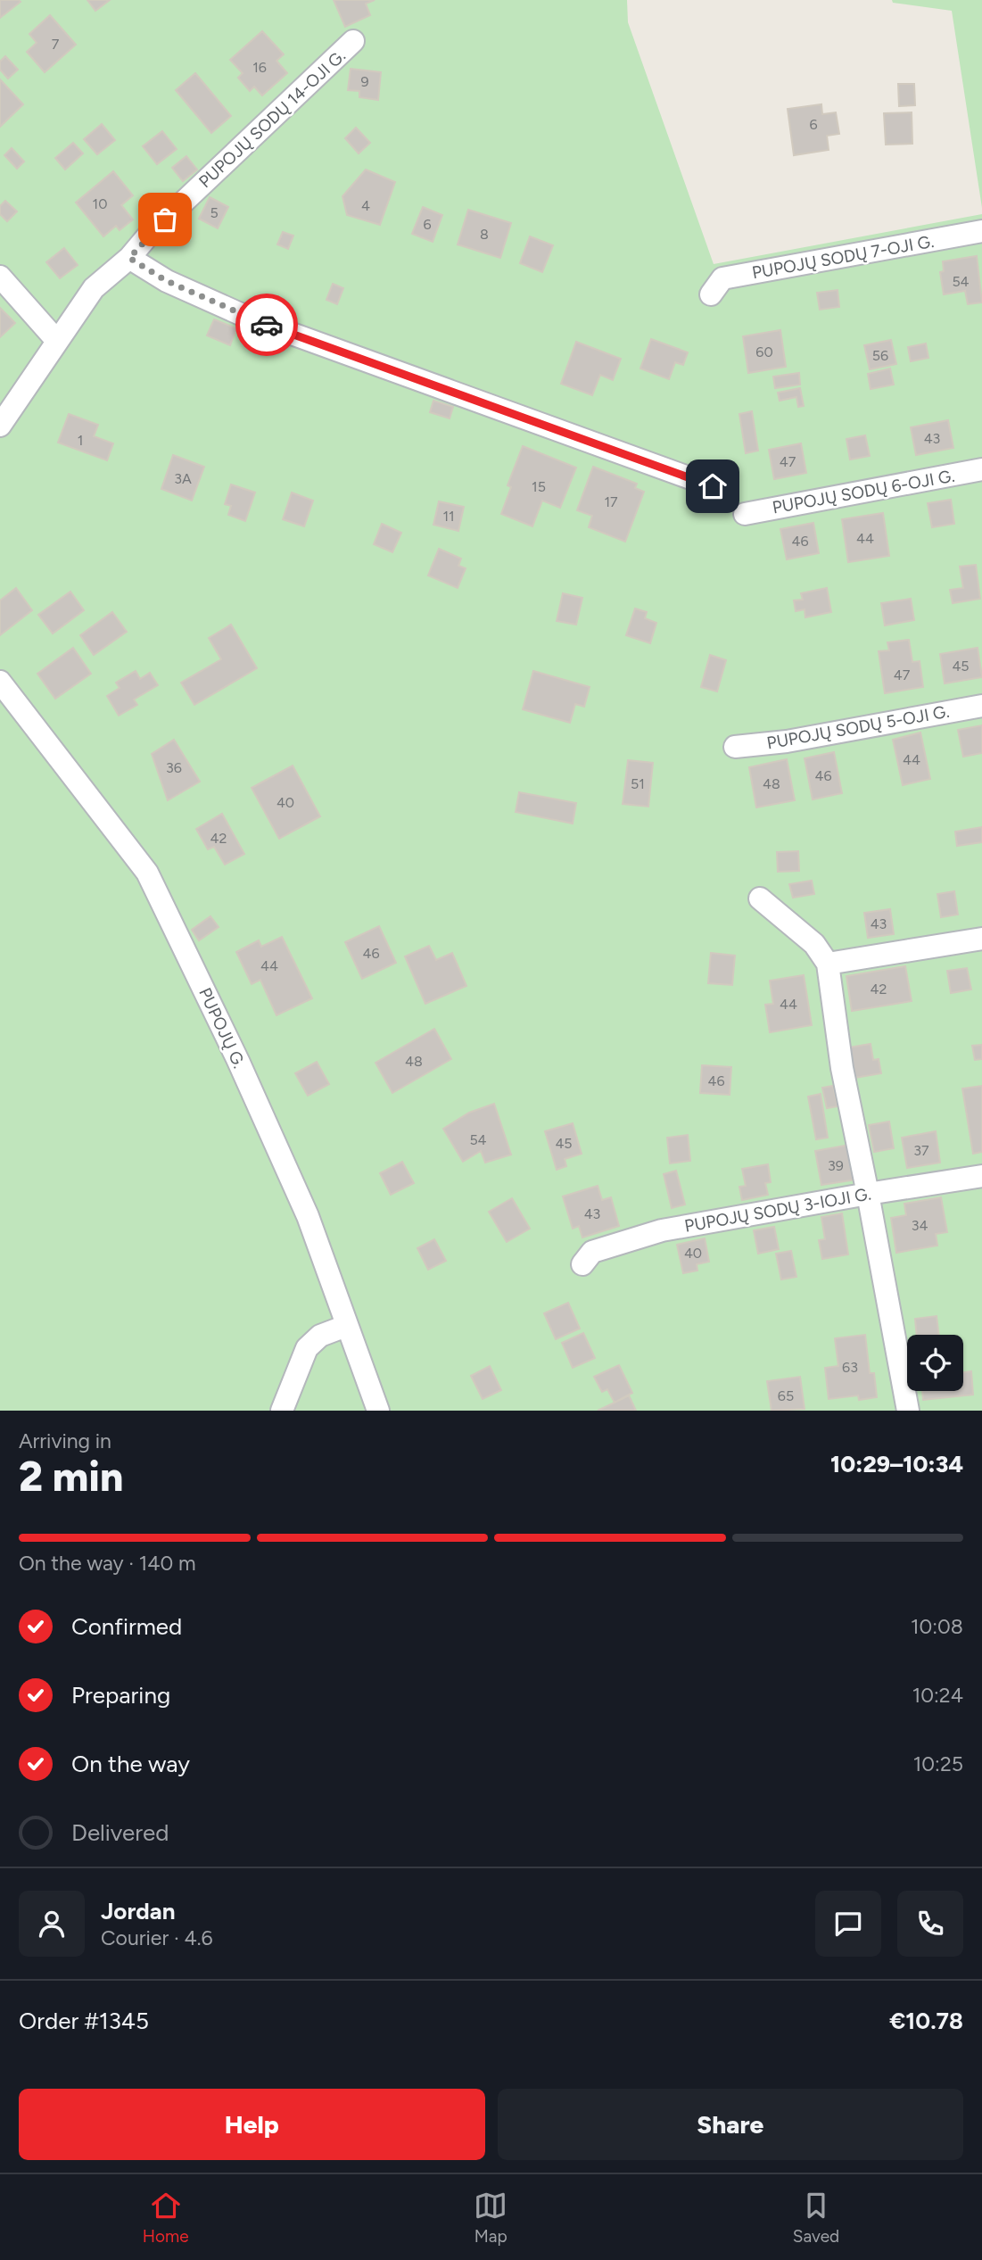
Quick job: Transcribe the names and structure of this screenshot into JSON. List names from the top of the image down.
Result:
{
  "streets": {
    "street": [
      "PUPOJŲ SODŲ 14-OJI G.",
      "PUPOJŲ SODŲ 7-OJI G.",
      "PUPOJŲ SODŲ 6-OJI G.",
      "PUPOJŲ SODŲ 5-OJI G.",
      "PUPOJŲ G.",
      "PUPOJŲ SODŲ 3-IOJI G."
    ]
  },
  "house_numbers": [
    "7",
    "16",
    "9",
    "6",
    "10",
    "4",
    "5",
    "6",
    "8",
    "54",
    "60",
    "56",
    "43",
    "1",
    "47",
    "3A",
    "15",
    "17",
    "11",
    "44",
    "46",
    "45",
    "47",
    "44",
    "36",
    "46",
    "51",
    "48",
    "40",
    "42",
    "43",
    "46",
    "44",
    "42",
    "44",
    "48",
    "46",
    "54",
    "45",
    "37",
    "39",
    "43",
    "34",
    "40",
    "63",
    "65"
  ],
  "page": {
    "heading": ["2 min", "Arriving in", "10:29–10:34"],
    "panel": [
      "Jordan",
      "Courier · 4.6",
      "Order #1345",
      "€10.78"
    ],
    "bar": "On the way · 140 m",
    "list": [
      ["Confirmed", "10:08"],
      ["Preparing", "10:24"],
      ["On the way", "10:25"],
      "Delivered"
    ],
    "buttons": ["Help", "Share"],
    "tabs": ["Home", "Map", "Saved"]
  }
}
